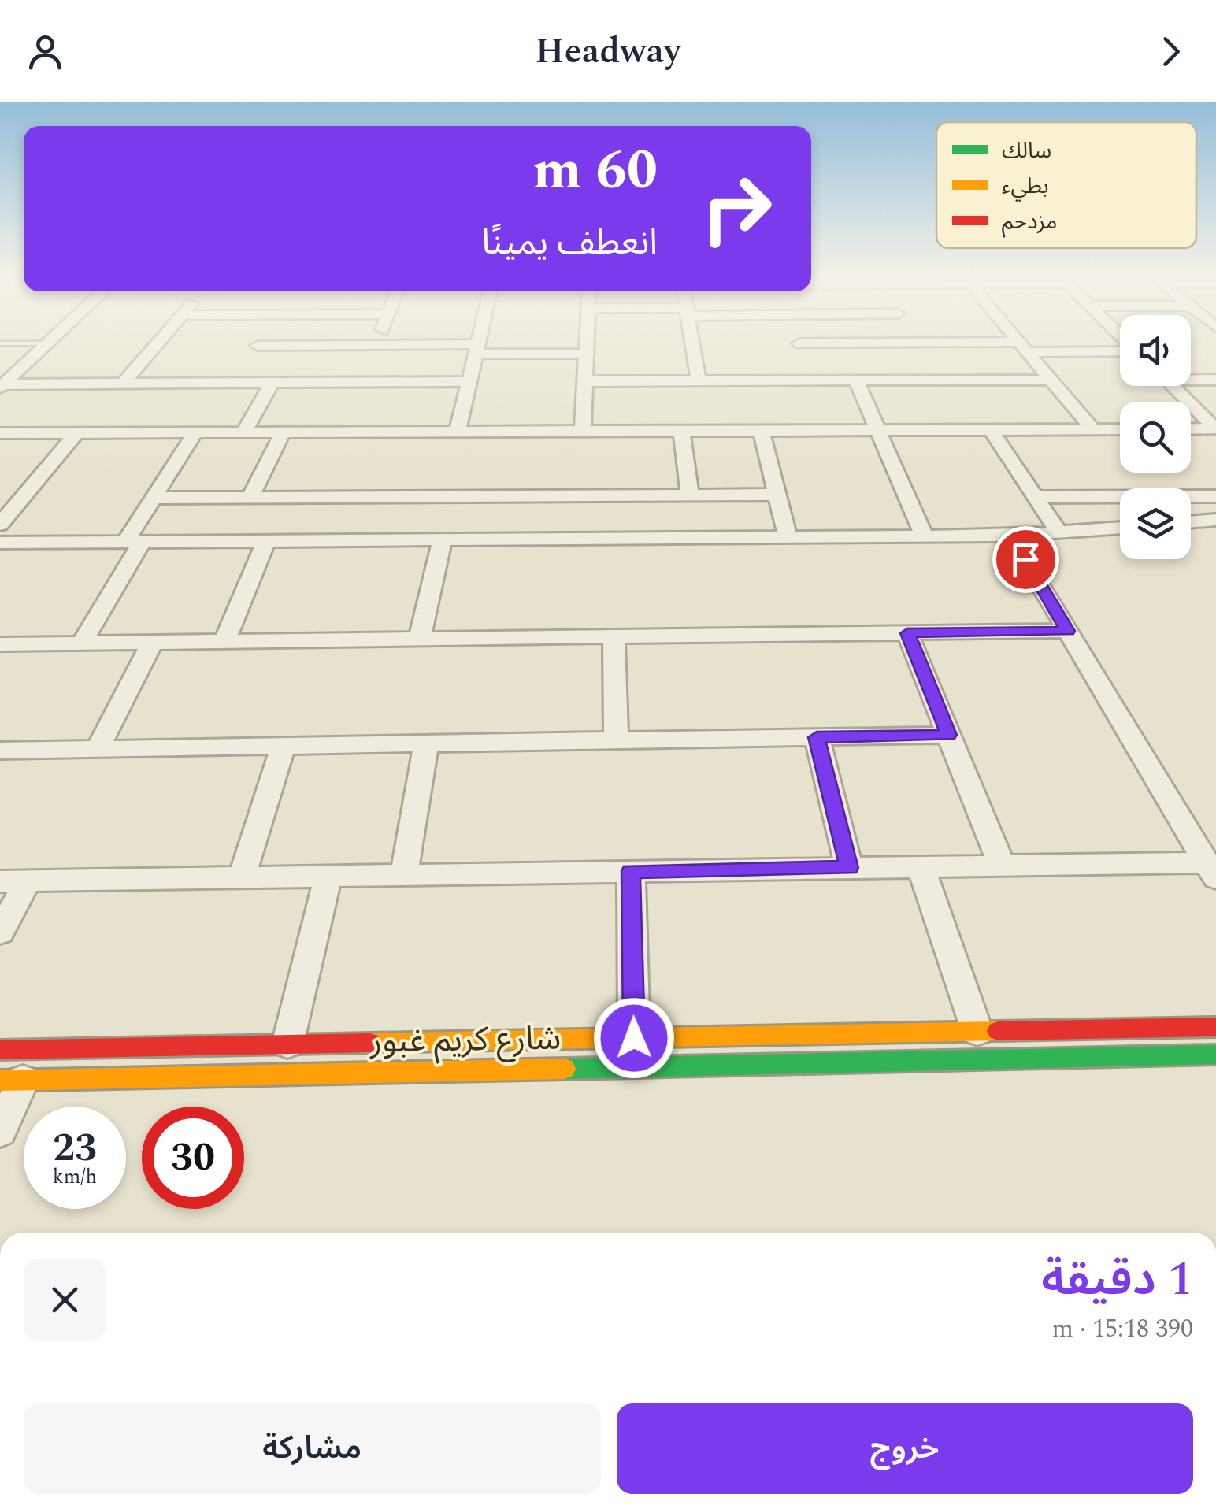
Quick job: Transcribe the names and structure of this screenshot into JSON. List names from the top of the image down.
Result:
{
  "streets": {
    "street": ["شارع كريم غبور"]
  },
  "legend": ["سالك", "بطيء", "مزدحم"],
  "page": {
    "header": "Headway",
    "turn": ["60 m", "انعطف يمينًا"],
    "speed": "23 km/h",
    "limit": "30",
    "heading": ["1 دقيقة", "390 m · 15:18"],
    "buttons": ["خروج", "مشاركة"]
  }
}
